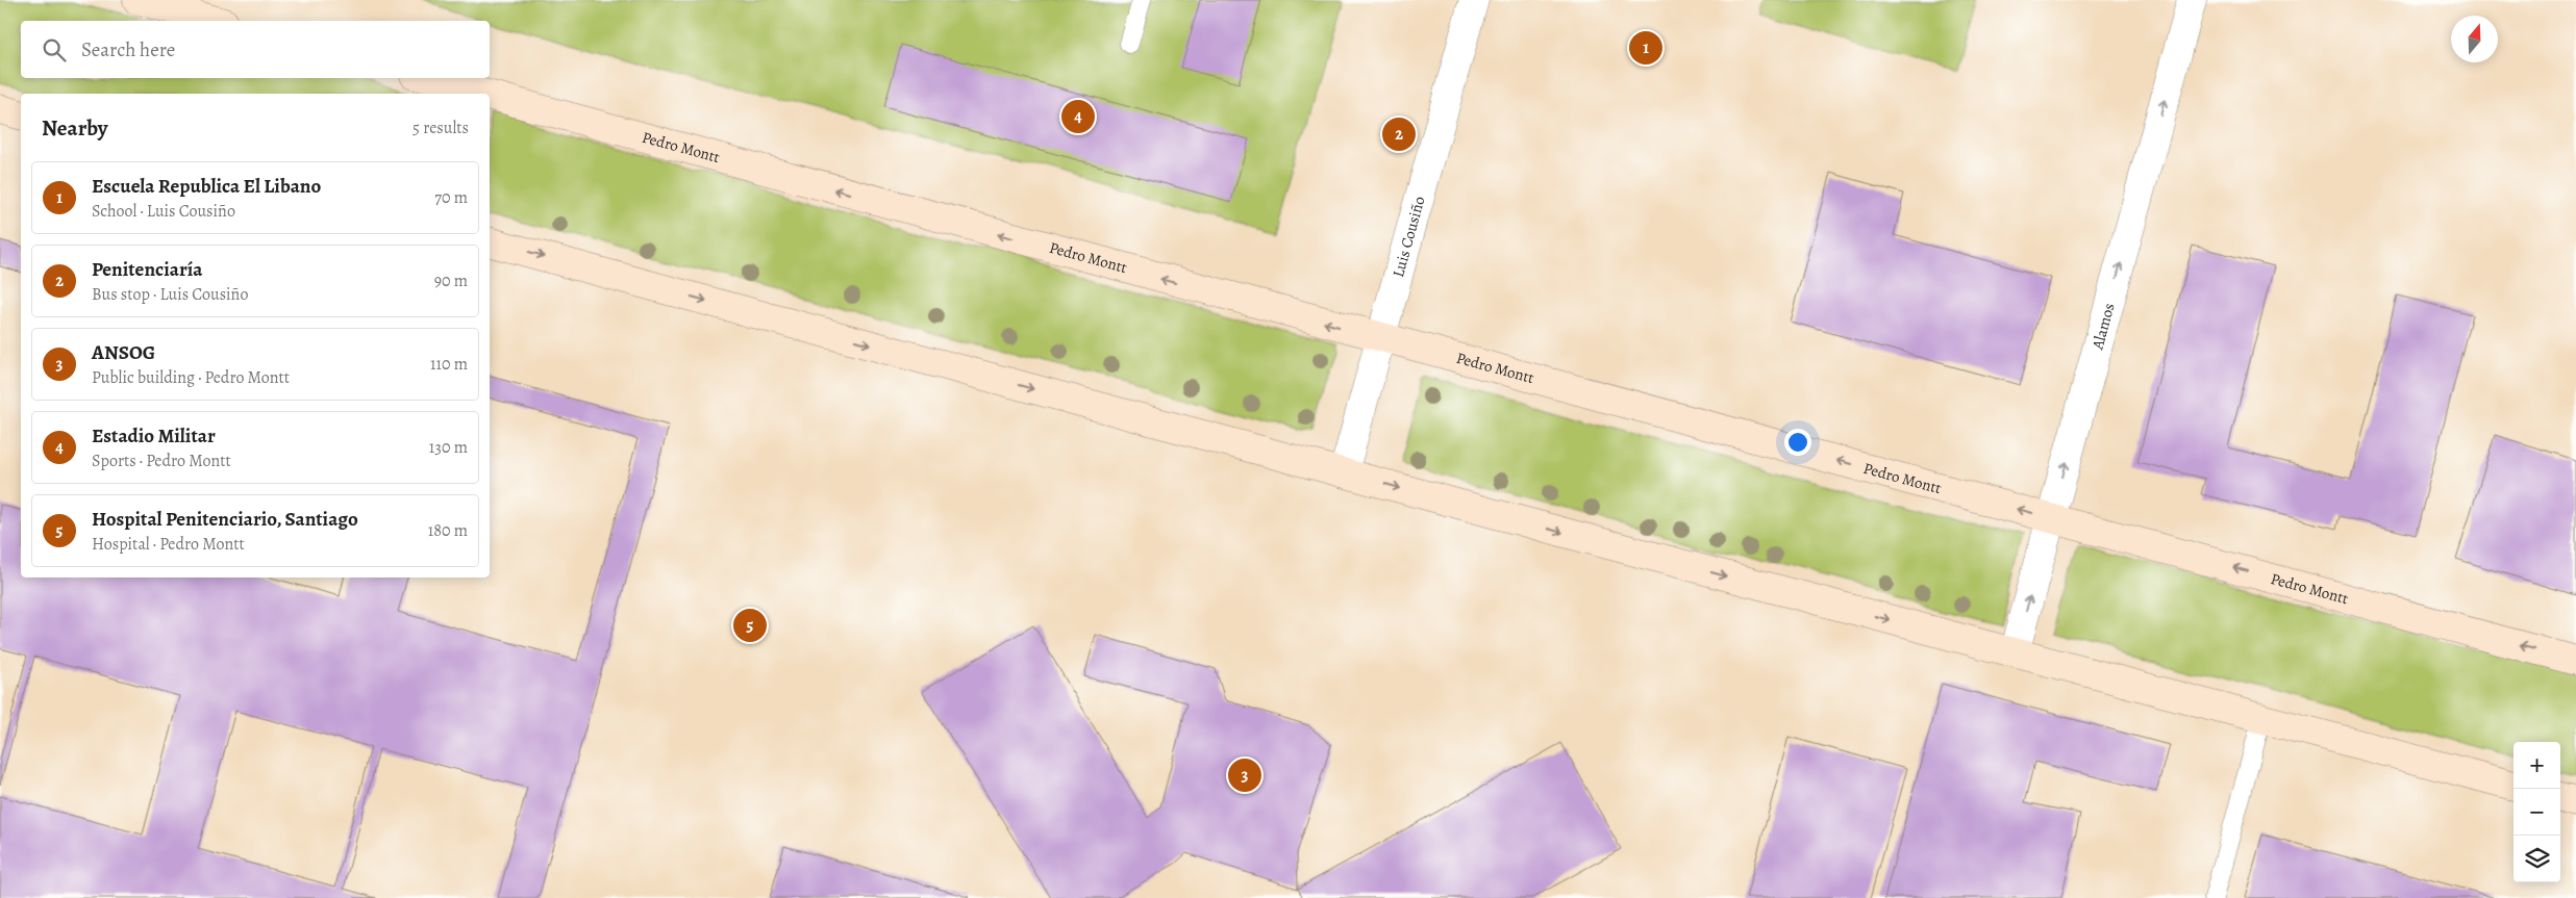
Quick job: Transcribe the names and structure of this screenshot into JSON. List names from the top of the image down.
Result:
{
  "streets": {
    "street": ["Pedro Montt", "Luis Cousiño", "Alamos"]
  },
  "crossings": [
    ["Pedro Montt", "Luis Cousiño"],
    ["Pedro Montt", "Alamos"]
  ],
  "one_way": ["Alamos"],
  "north": "top",
  "page": {
    "search": "Search here",
    "pins": [
      "1",
      "4",
      "2",
      "5",
      "3"
    ],
    "heading": ["Nearby", "5 results"],
    "list": [
      {
        "mark": "1",
        "name": "Escuela Republica El Libano",
        "note": "School · Luis Cousiño",
        "value": "70 m"
      },
      {
        "mark": "2",
        "name": "Penitenciaría",
        "note": "Bus stop · Luis Cousiño",
        "value": "90 m"
      },
      {
        "mark": "3",
        "name": "ANSOG",
        "note": "Public building · Pedro Montt",
        "value": "110 m"
      },
      {
        "mark": "4",
        "name": "Estadio Militar",
        "note": "Sports · Pedro Montt",
        "value": "130 m"
      },
      {
        "mark": "5",
        "name": "Hospital Penitenciario, Santiago",
        "note": "Hospital · Pedro Montt",
        "value": "180 m"
      }
    ],
    "map_buttons": ["+", "−"]
  }
}
